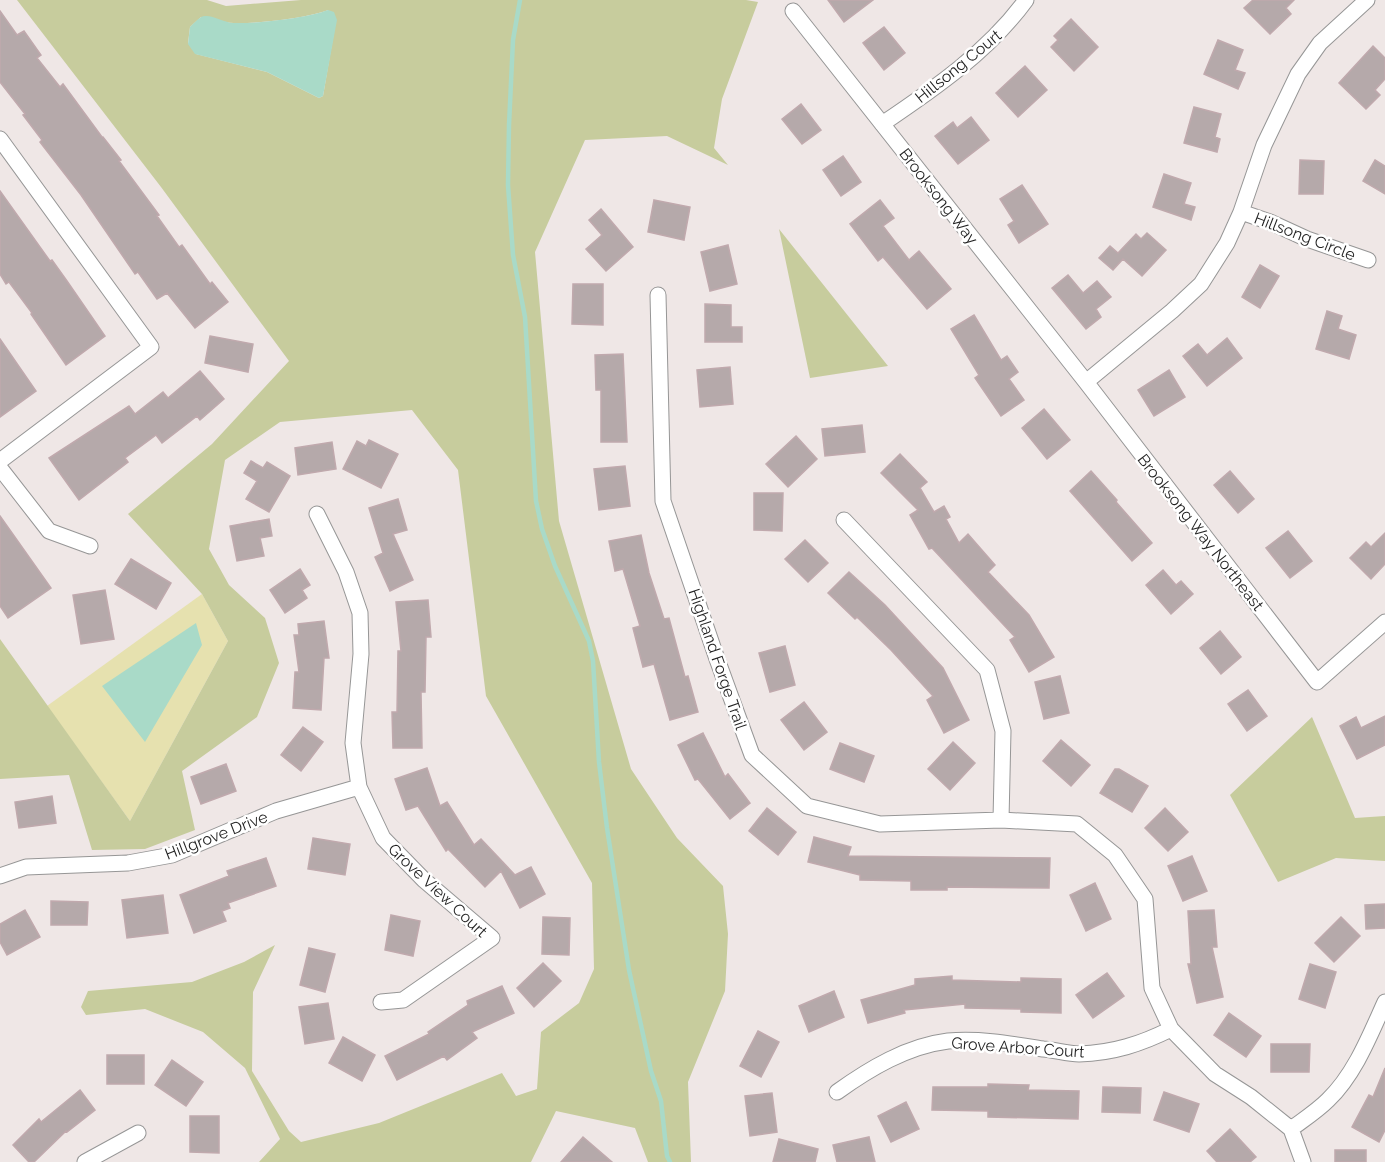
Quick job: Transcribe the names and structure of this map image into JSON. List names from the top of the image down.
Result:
{
  "streets": {
    "street": [
      "Hillsong Court",
      "Brooksong Way",
      "Hillsong Circle",
      "Brooksong Way Northeast",
      "Highland Forge Trail",
      "Hillgrove Drive",
      "Grove View Court",
      "Grove Arbor Court"
    ]
  },
  "crossings": [
    ["Hillsong Court", "Brooksong Way"],
    ["Brooksong Way", "Brooksong Way Northeast"],
    ["Highland Forge Trail", "Grove Arbor Court"],
    ["Hillgrove Drive", "Grove View Court"]
  ]
}
